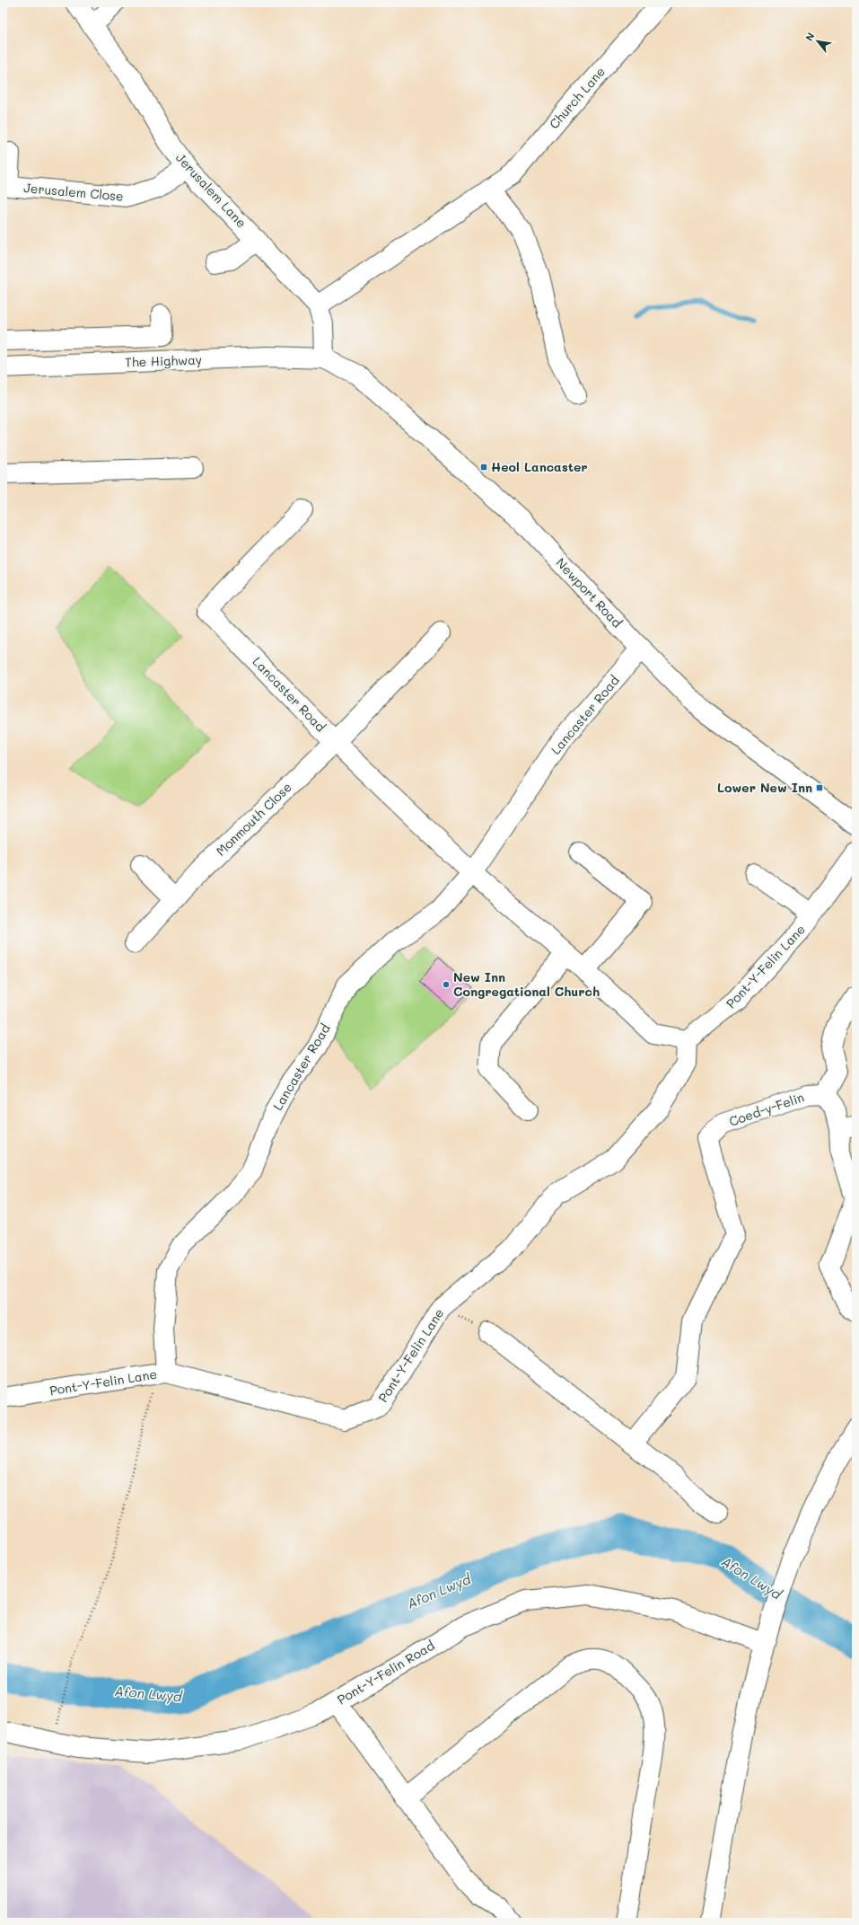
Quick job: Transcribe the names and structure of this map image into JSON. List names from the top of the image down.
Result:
{
  "streets": {
    "street": [
      "Church Lane",
      "Jerusalem Lane",
      "Jerusalem Close",
      "The Highway",
      "Newport Road",
      "Lancaster Road",
      "Monmouth Close",
      "Pont-Y-Felin Lane",
      "Coed-y-Felin",
      "Pont-Y-Felin Road"
    ]
  },
  "crossings": [
    ["Church Lane", "Jerusalem Lane"],
    ["Jerusalem Lane", "Jerusalem Close"],
    ["Jerusalem Lane", "The Highway"],
    ["Jerusalem Lane", "Newport Road"],
    ["The Highway", "Newport Road"],
    ["Newport Road", "Lancaster Road"],
    ["Lancaster Road", "Monmouth Close"],
    ["Lancaster Road", "Pont-Y-Felin Lane"]
  ],
  "water": ["Afon Lwyd"],
  "places": {
    "transit": ["Heol Lancaster", "Lower New Inn"],
    "other": ["New Inn Congregational Church"]
  },
  "north": "top left"
}
